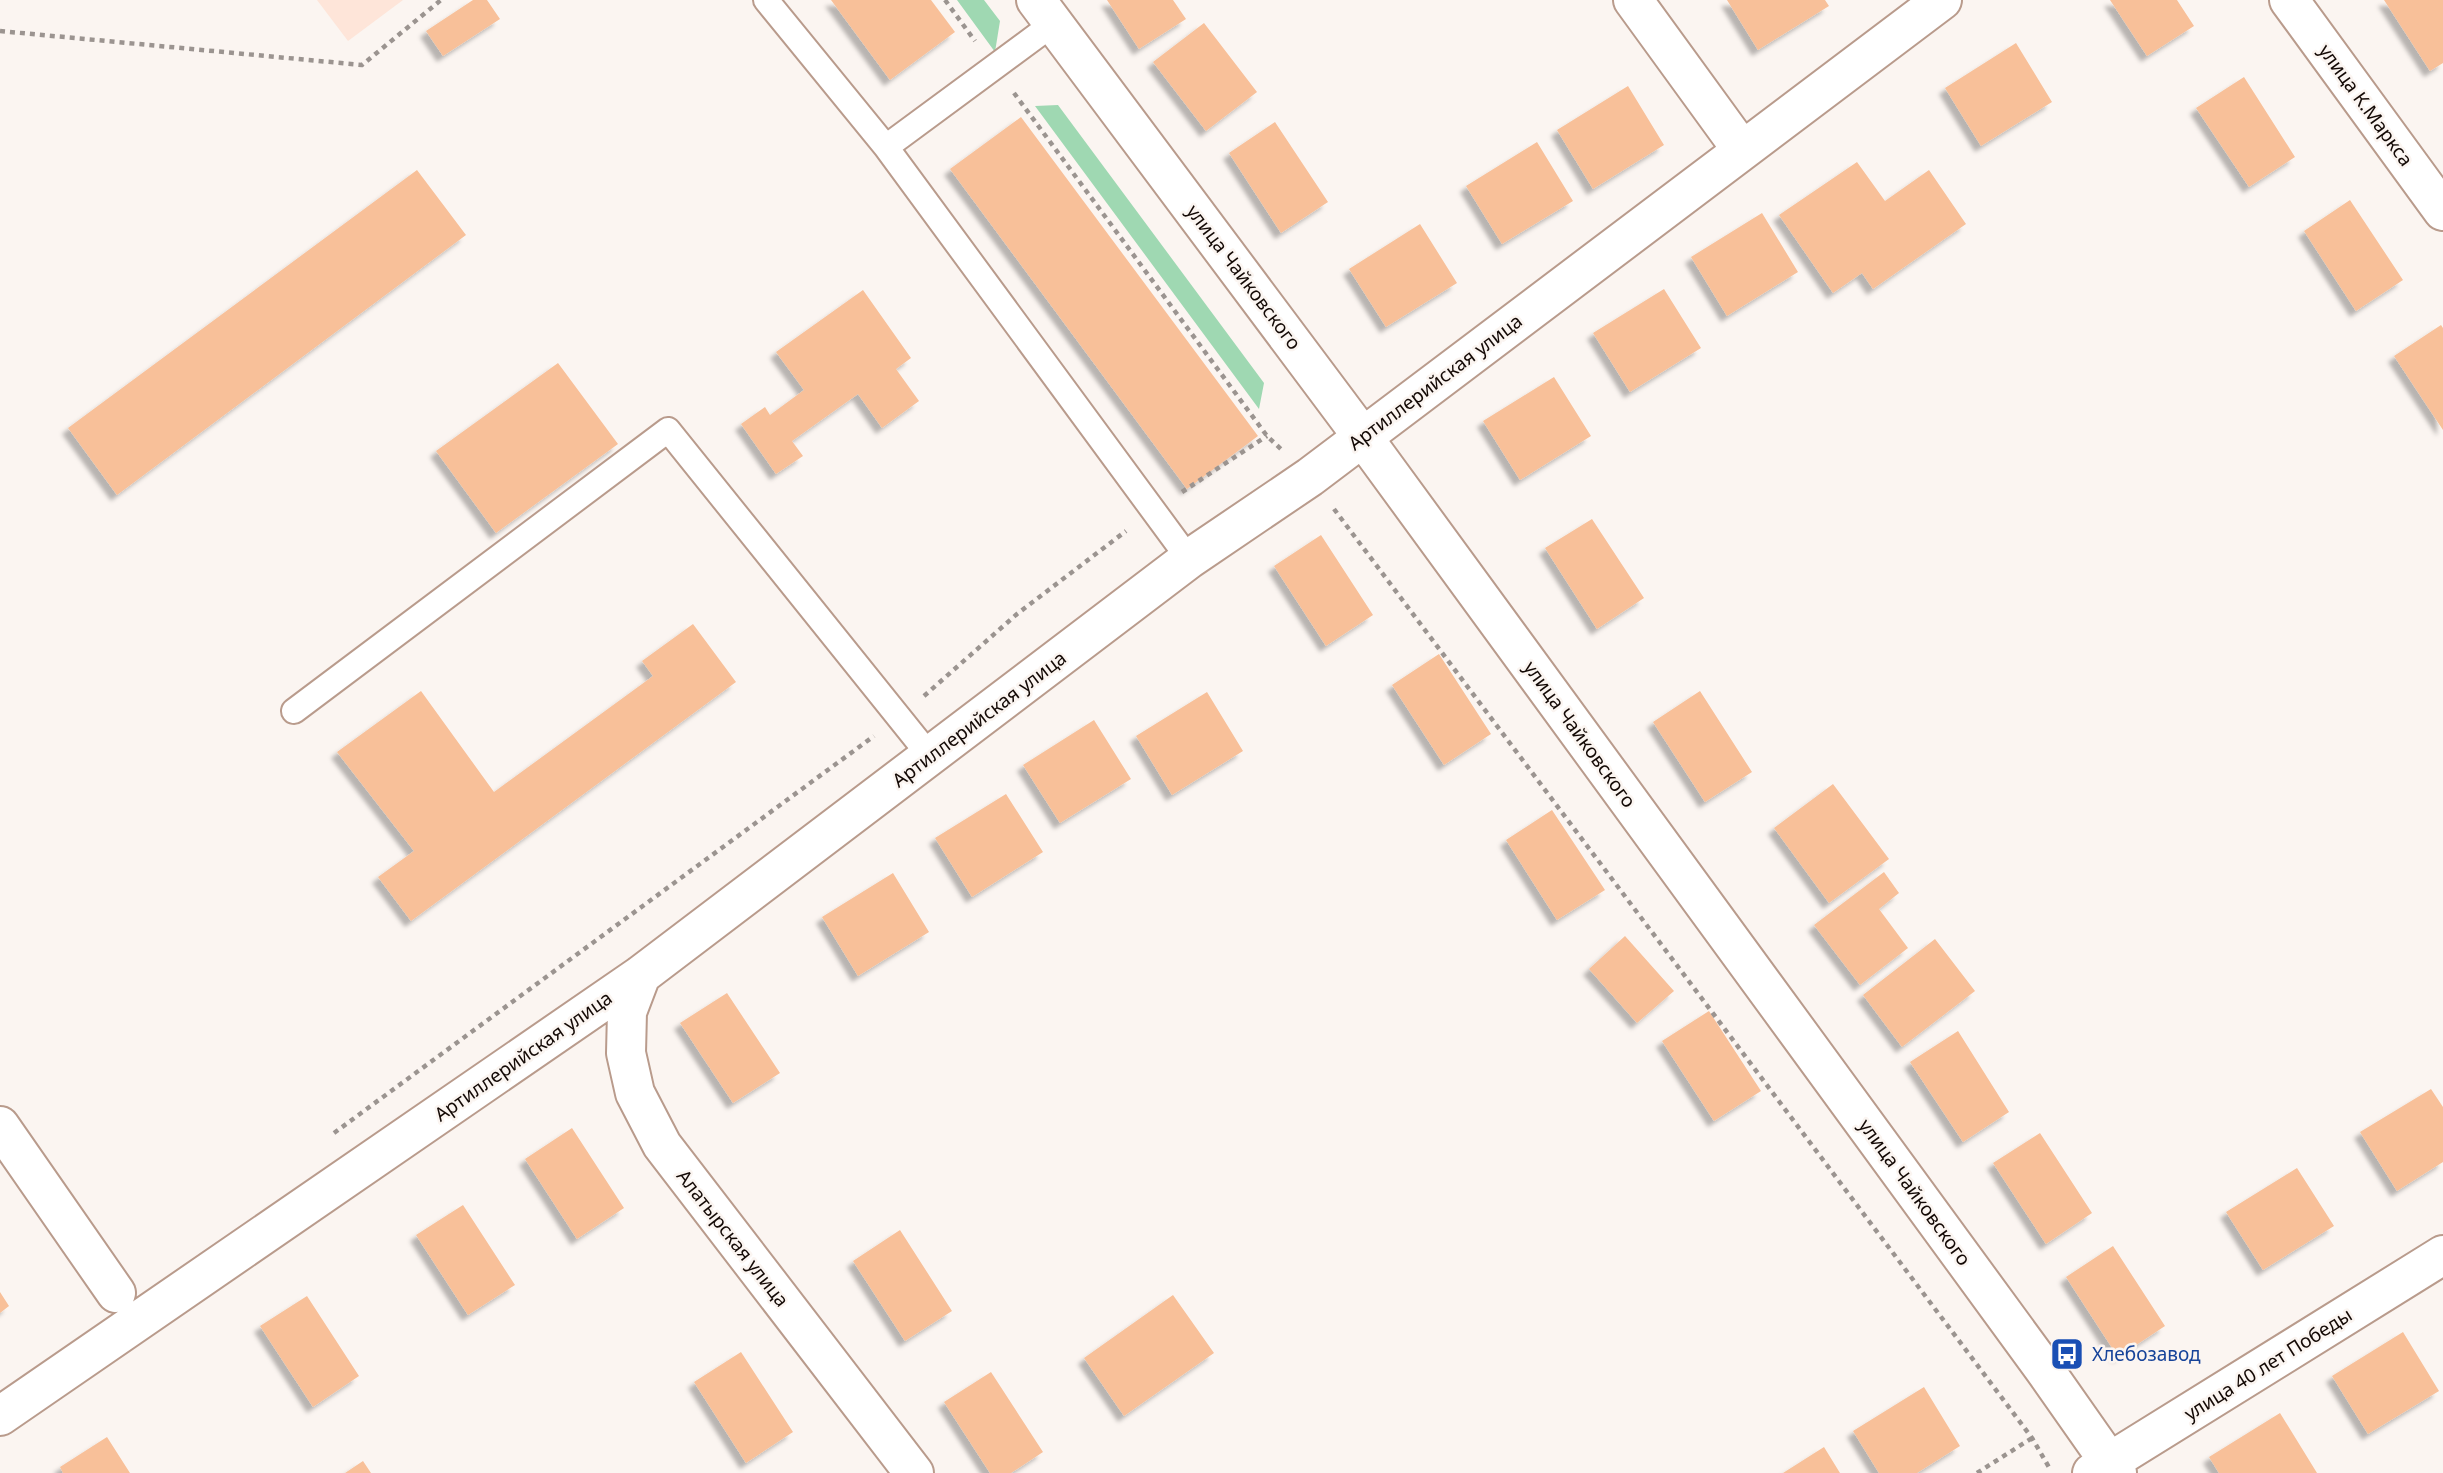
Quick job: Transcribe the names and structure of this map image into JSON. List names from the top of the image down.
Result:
{
  "streets": {
    "street": [
      "улица К.Маркса",
      "улица Чайковского",
      "Артиллерийская улица",
      "Алатырская улица",
      "улица 40 лет Победы"
    ]
  },
  "crossings": [
    ["улица Чайковского", "Артиллерийская улица"],
    ["улица Чайковского", "улица 40 лет Победы"],
    ["Артиллерийская улица", "Алатырская улица"]
  ],
  "places": {
    "bus stop": ["Хлебозавод"]
  }
}
